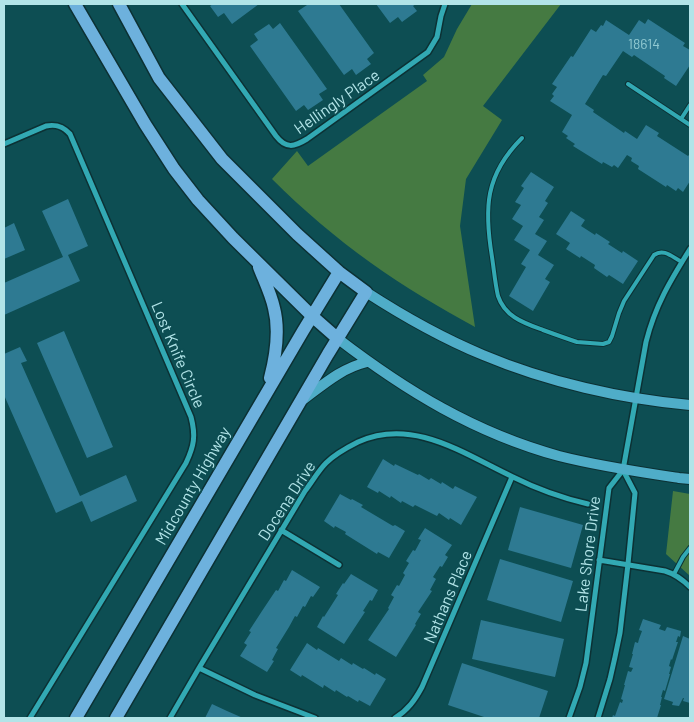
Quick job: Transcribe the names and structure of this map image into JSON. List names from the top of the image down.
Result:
{
  "streets": {
    "main road": ["Midcounty Highway"],
    "street": [
      "Hellingly Place",
      "Lost Knife Circle",
      "Docena Drive",
      "Lake Shore Drive",
      "Nathans Place"
    ]
  },
  "crossings": [
    ["Docena Drive", "Nathans Place"]
  ],
  "house_numbers": ["18614"]
}
